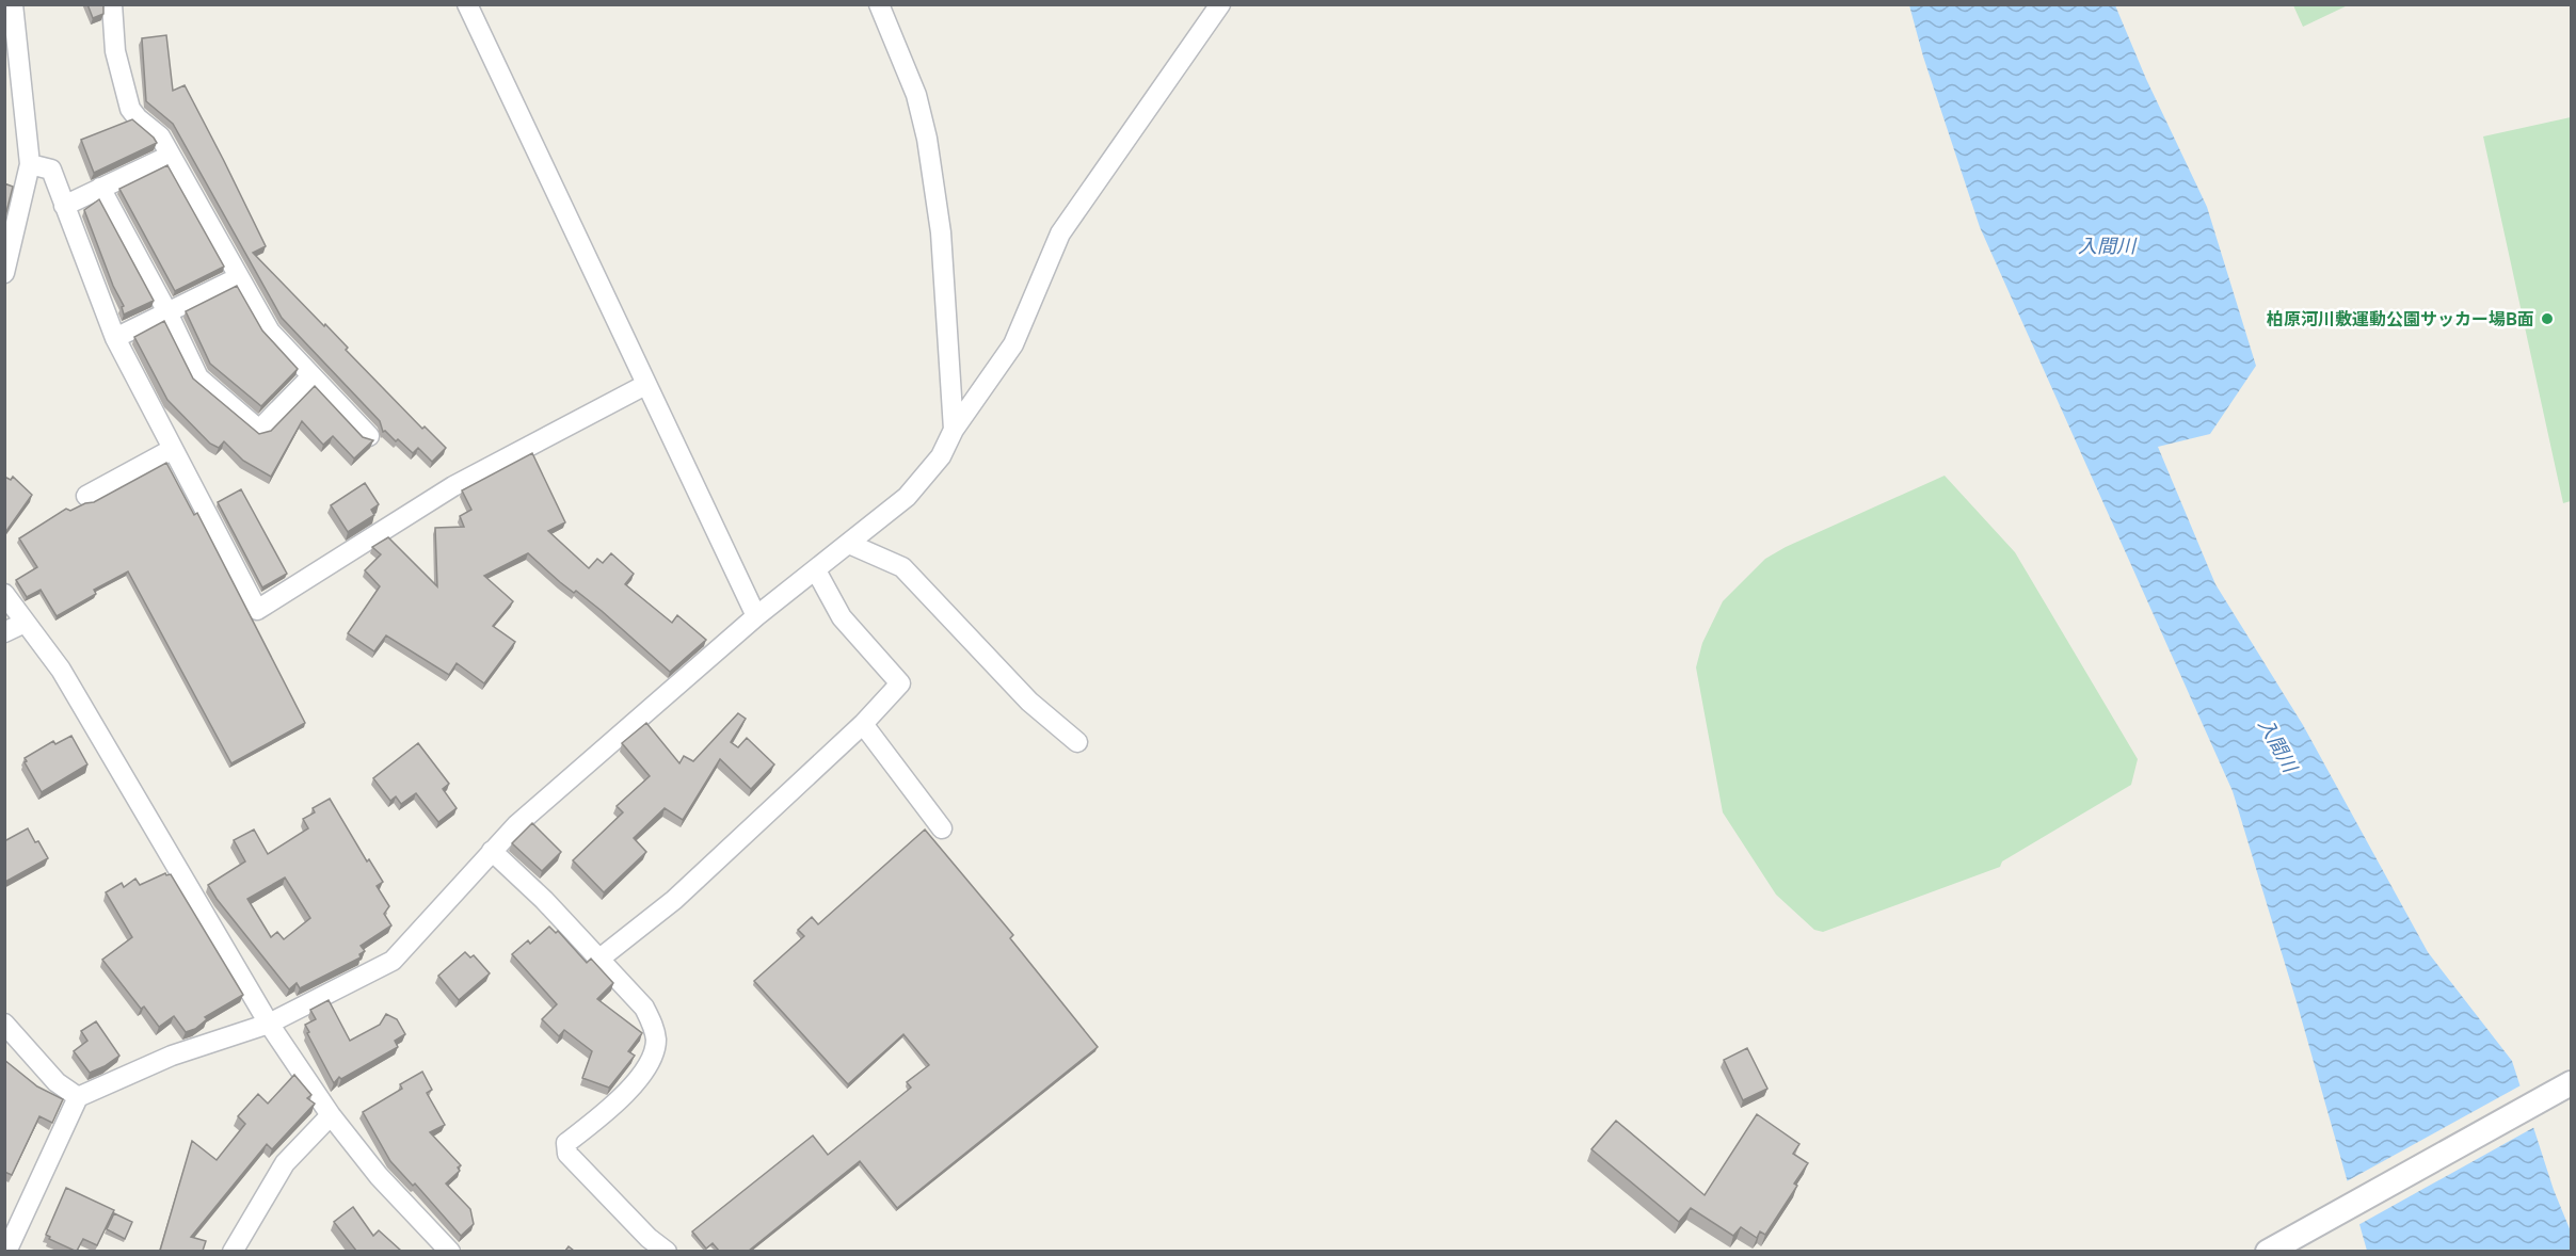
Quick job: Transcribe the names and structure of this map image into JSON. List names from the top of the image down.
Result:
{
  "water": ["入間川"],
  "places": ["柏原河川敷運動公園サッカー場B面"]
}
